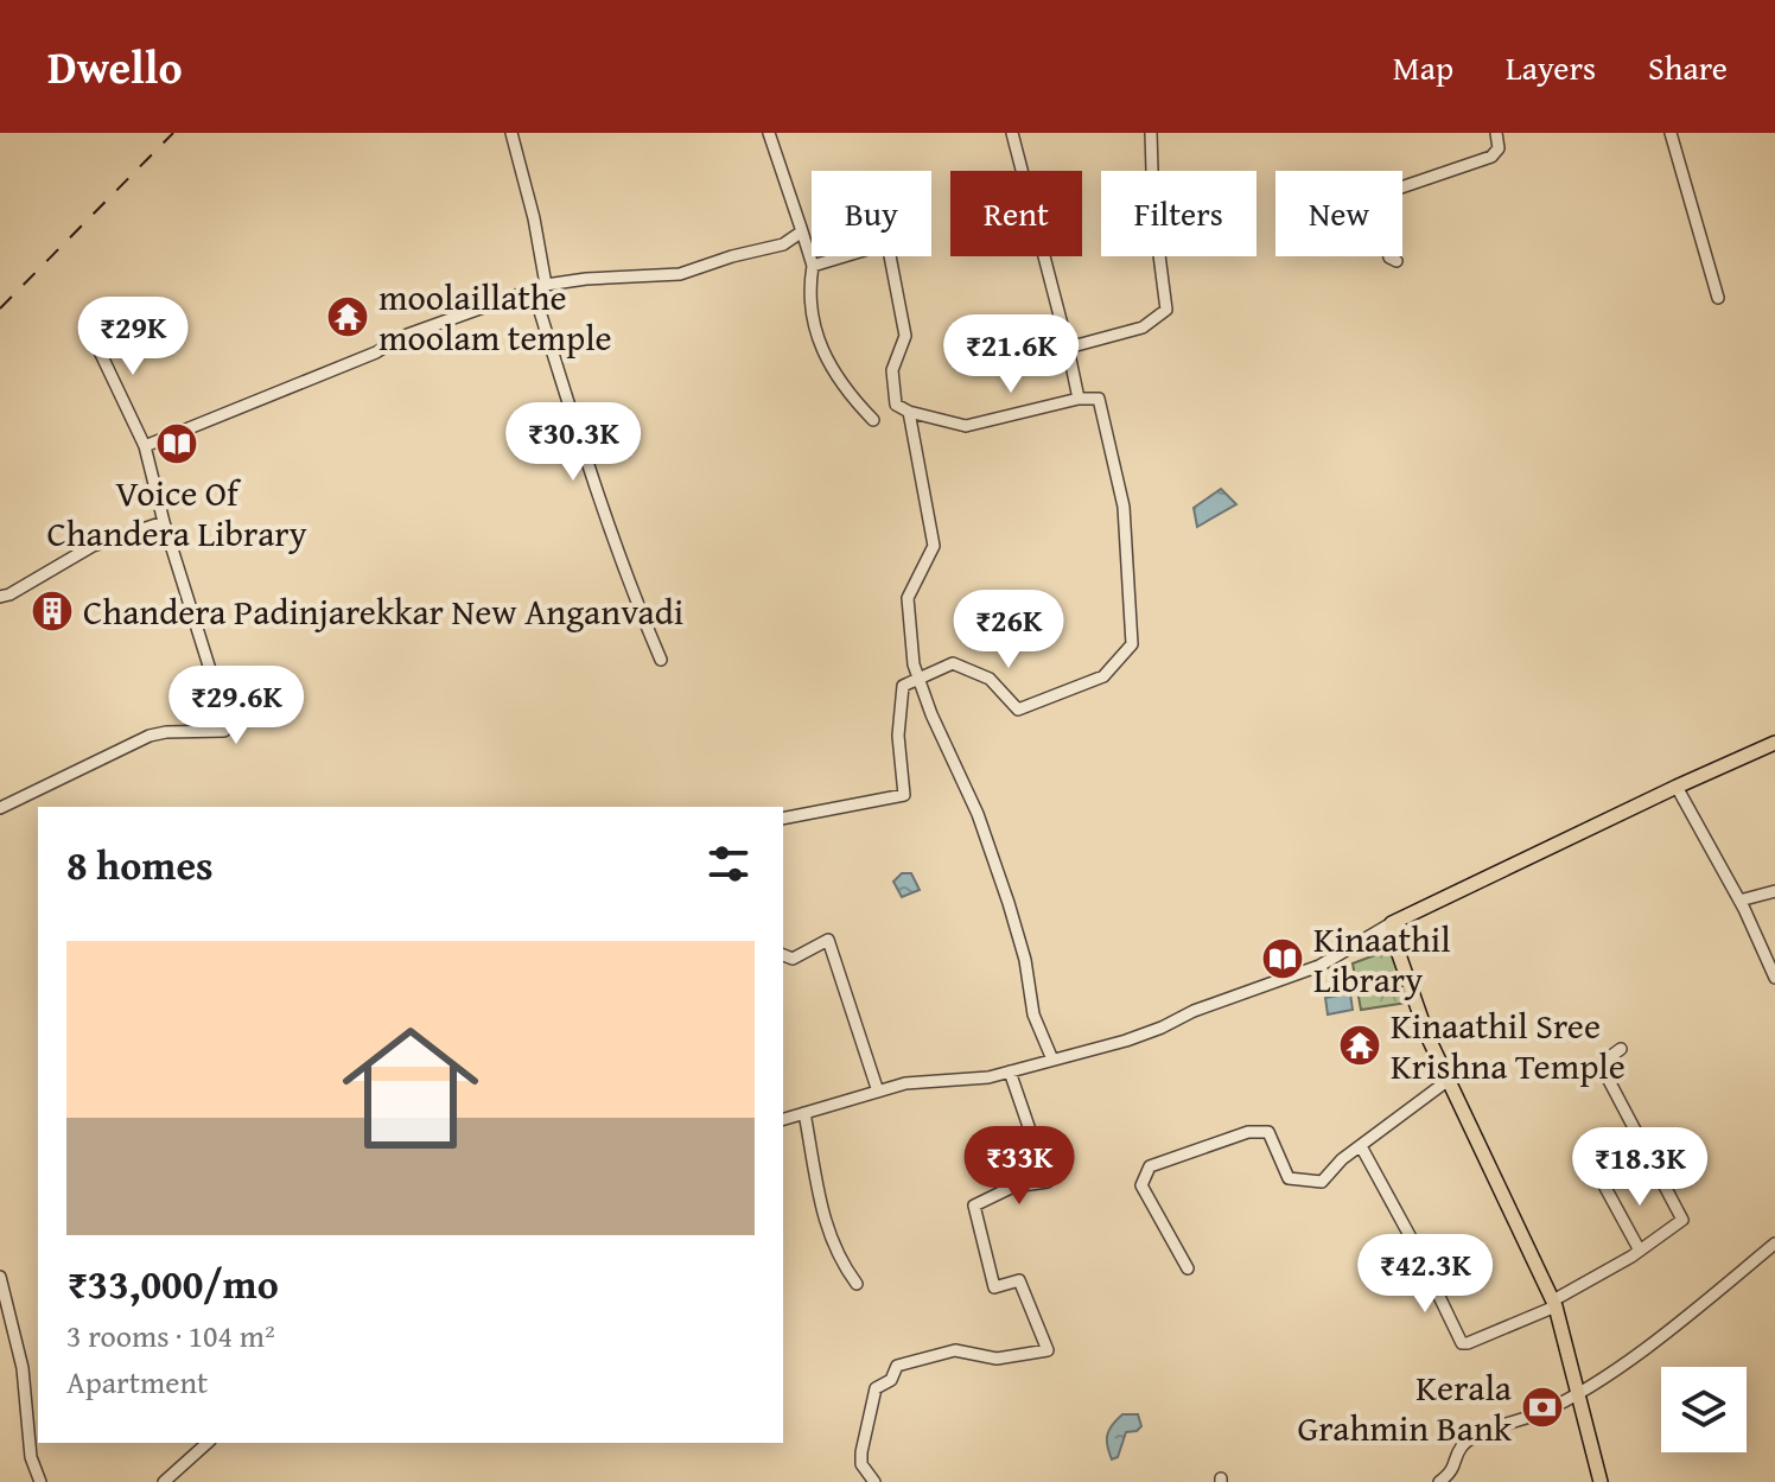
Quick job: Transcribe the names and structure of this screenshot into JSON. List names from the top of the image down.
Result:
{
  "places": {
    "temple": ["moolaillathe moolam temple", "Kinaathil Sree Krishna Temple"],
    "library": ["Voice Of Chandera Library", "Kinaathil Library"],
    "building": ["Chandera Padinjarekkar New Anganvadi"],
    "bank": ["Kerala Grahmin Bank"]
  },
  "page": {
    "header": "Dwello",
    "nav": ["Map", "Layers", "Share"],
    "chip": [
      "Buy",
      "Rent",
      "Filters",
      "New"
    ],
    "price": [
      "₹29K",
      "₹21.6K",
      "₹30.3K",
      "₹26K",
      "₹29.6K",
      "₹33K",
      "₹18.3K",
      "₹42.3K"
    ],
    "heading": "8 homes",
    "list": [
      {
        "name": "₹33,000/mo",
        "note": "3 rooms · 104 m² · Apartment"
      }
    ]
  }
}
